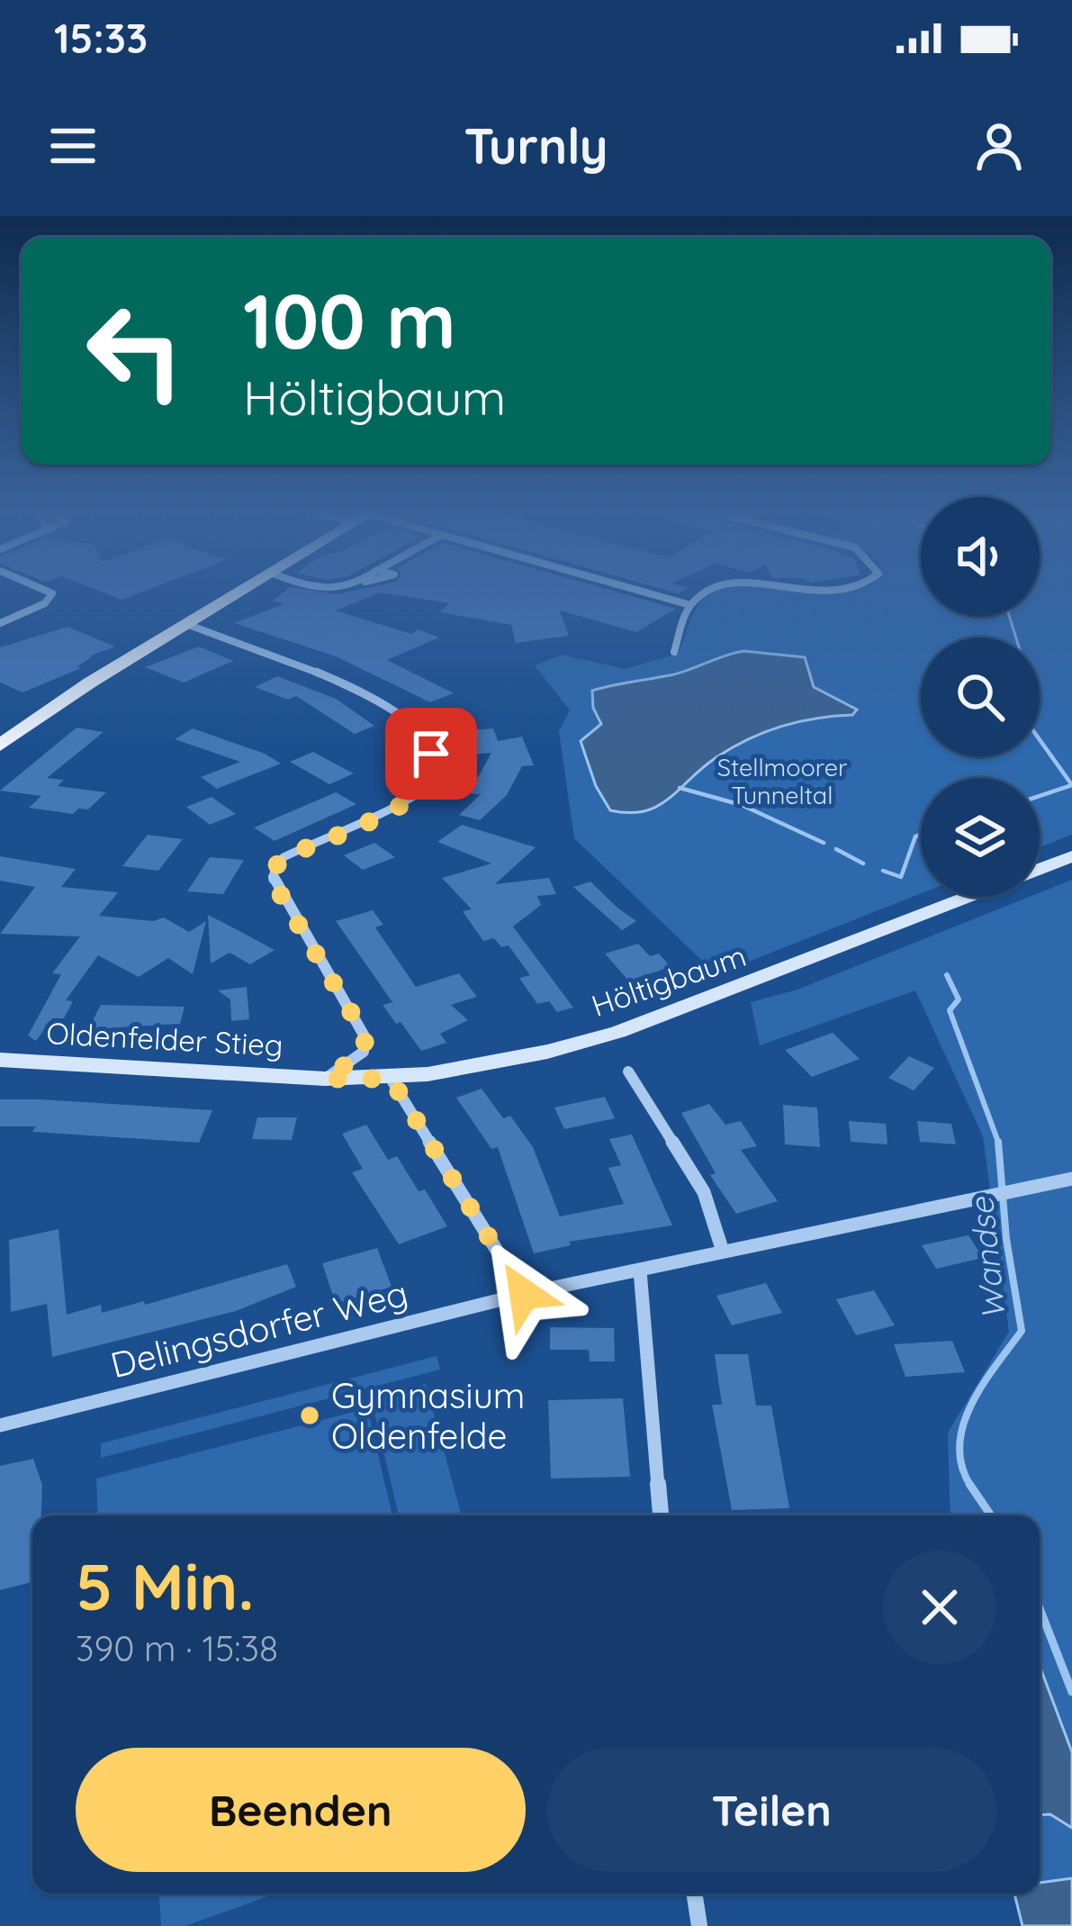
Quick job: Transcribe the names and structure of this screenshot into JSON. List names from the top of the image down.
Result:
{
  "streets": {
    "main road": ["Höltigbaum", "Oldenfelder Stieg"],
    "street": ["Delingsdorfer Weg"]
  },
  "crossings": [
    ["Höltigbaum", "Oldenfelder Stieg"]
  ],
  "water": ["Wandse"],
  "parks": ["Stellmoorer Tunneltal"],
  "places": ["Gymnasium Oldenfelde"],
  "page": {
    "status": "15:33",
    "header": "Turnly",
    "turn": ["100 m", "Höltigbaum"],
    "heading": ["5 Min.", "390 m · 15:38"],
    "buttons": ["Beenden", "Teilen"]
  }
}
